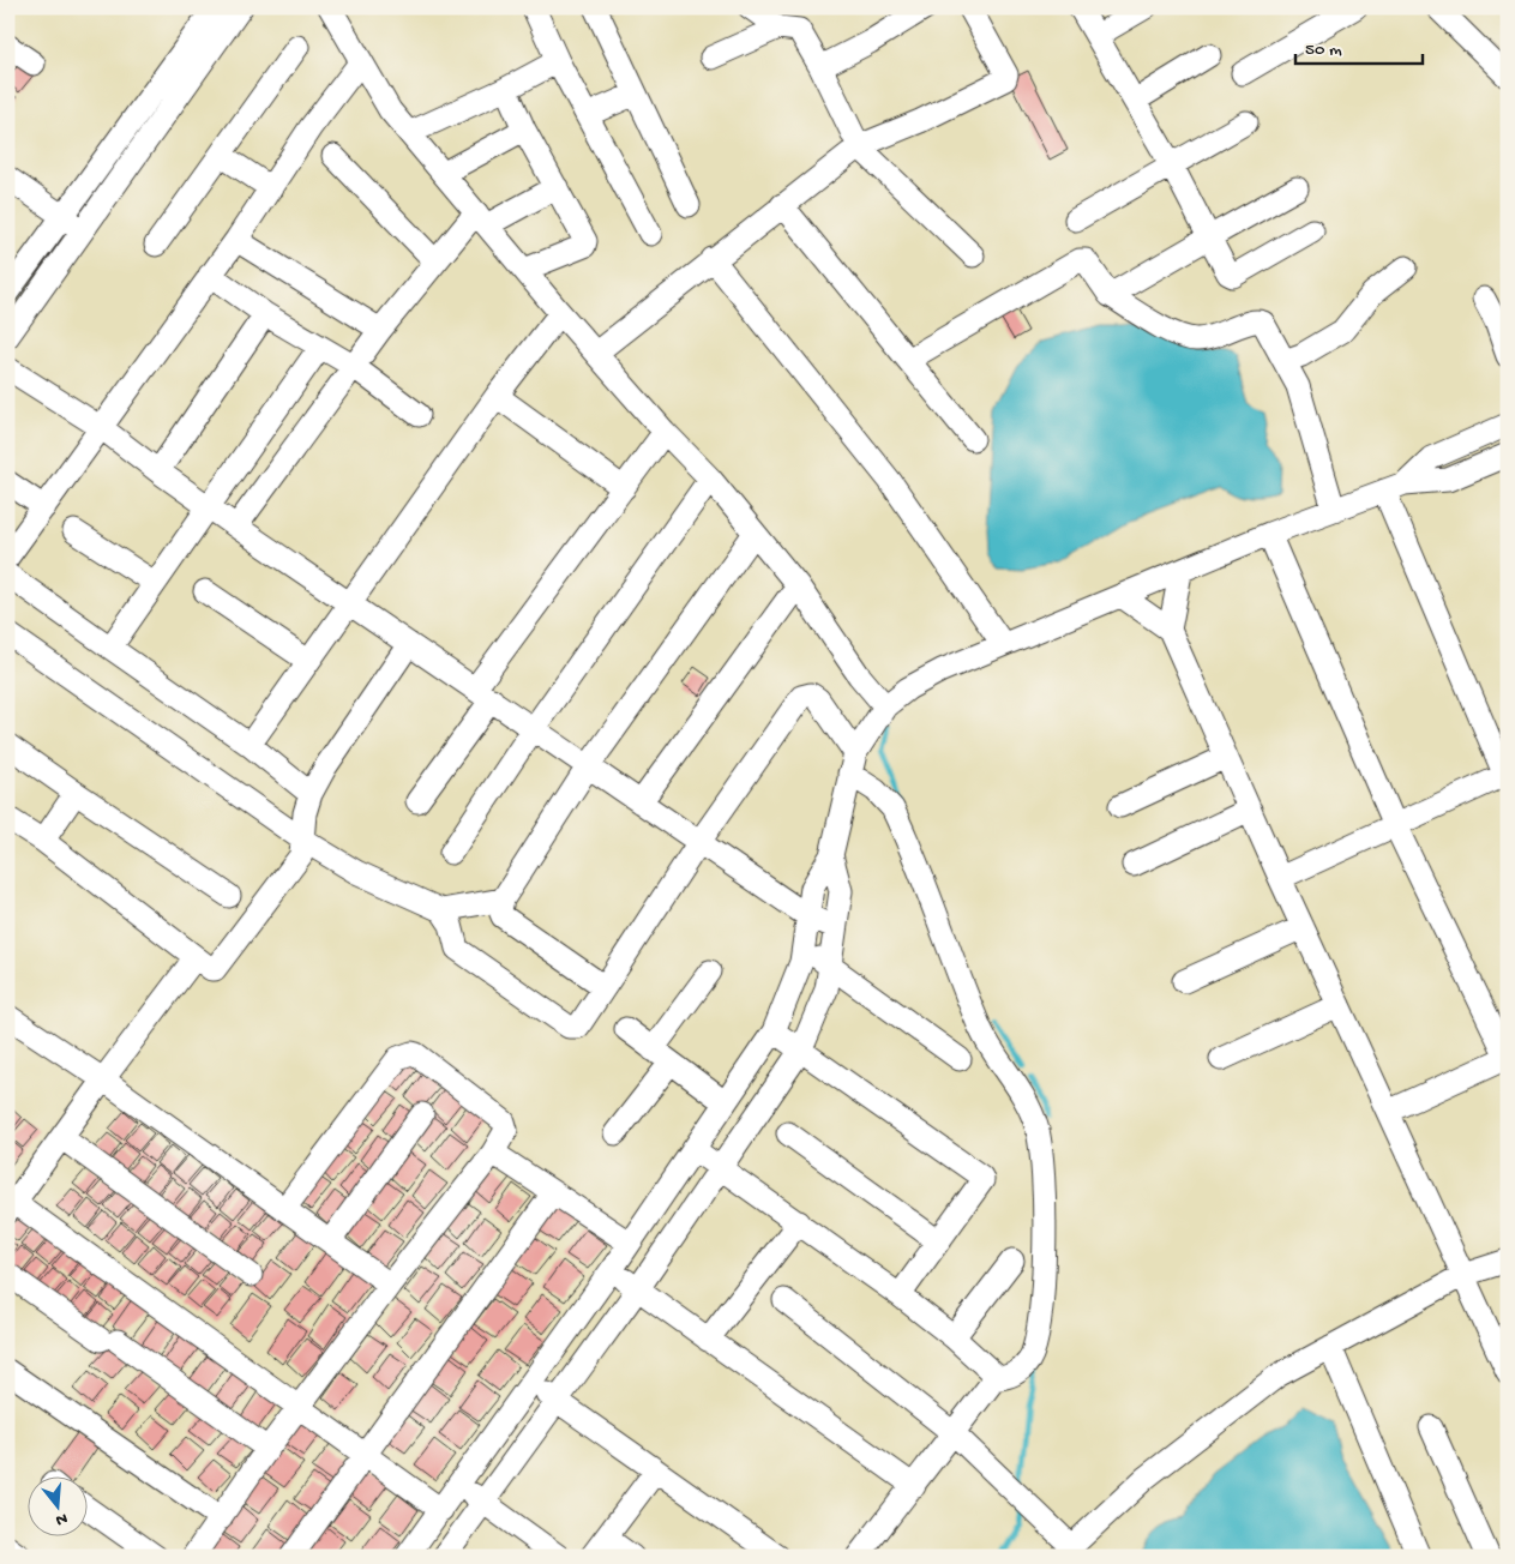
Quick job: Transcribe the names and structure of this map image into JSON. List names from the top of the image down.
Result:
{
  "scale_bar": "50 m",
  "north": "bottom"
}
